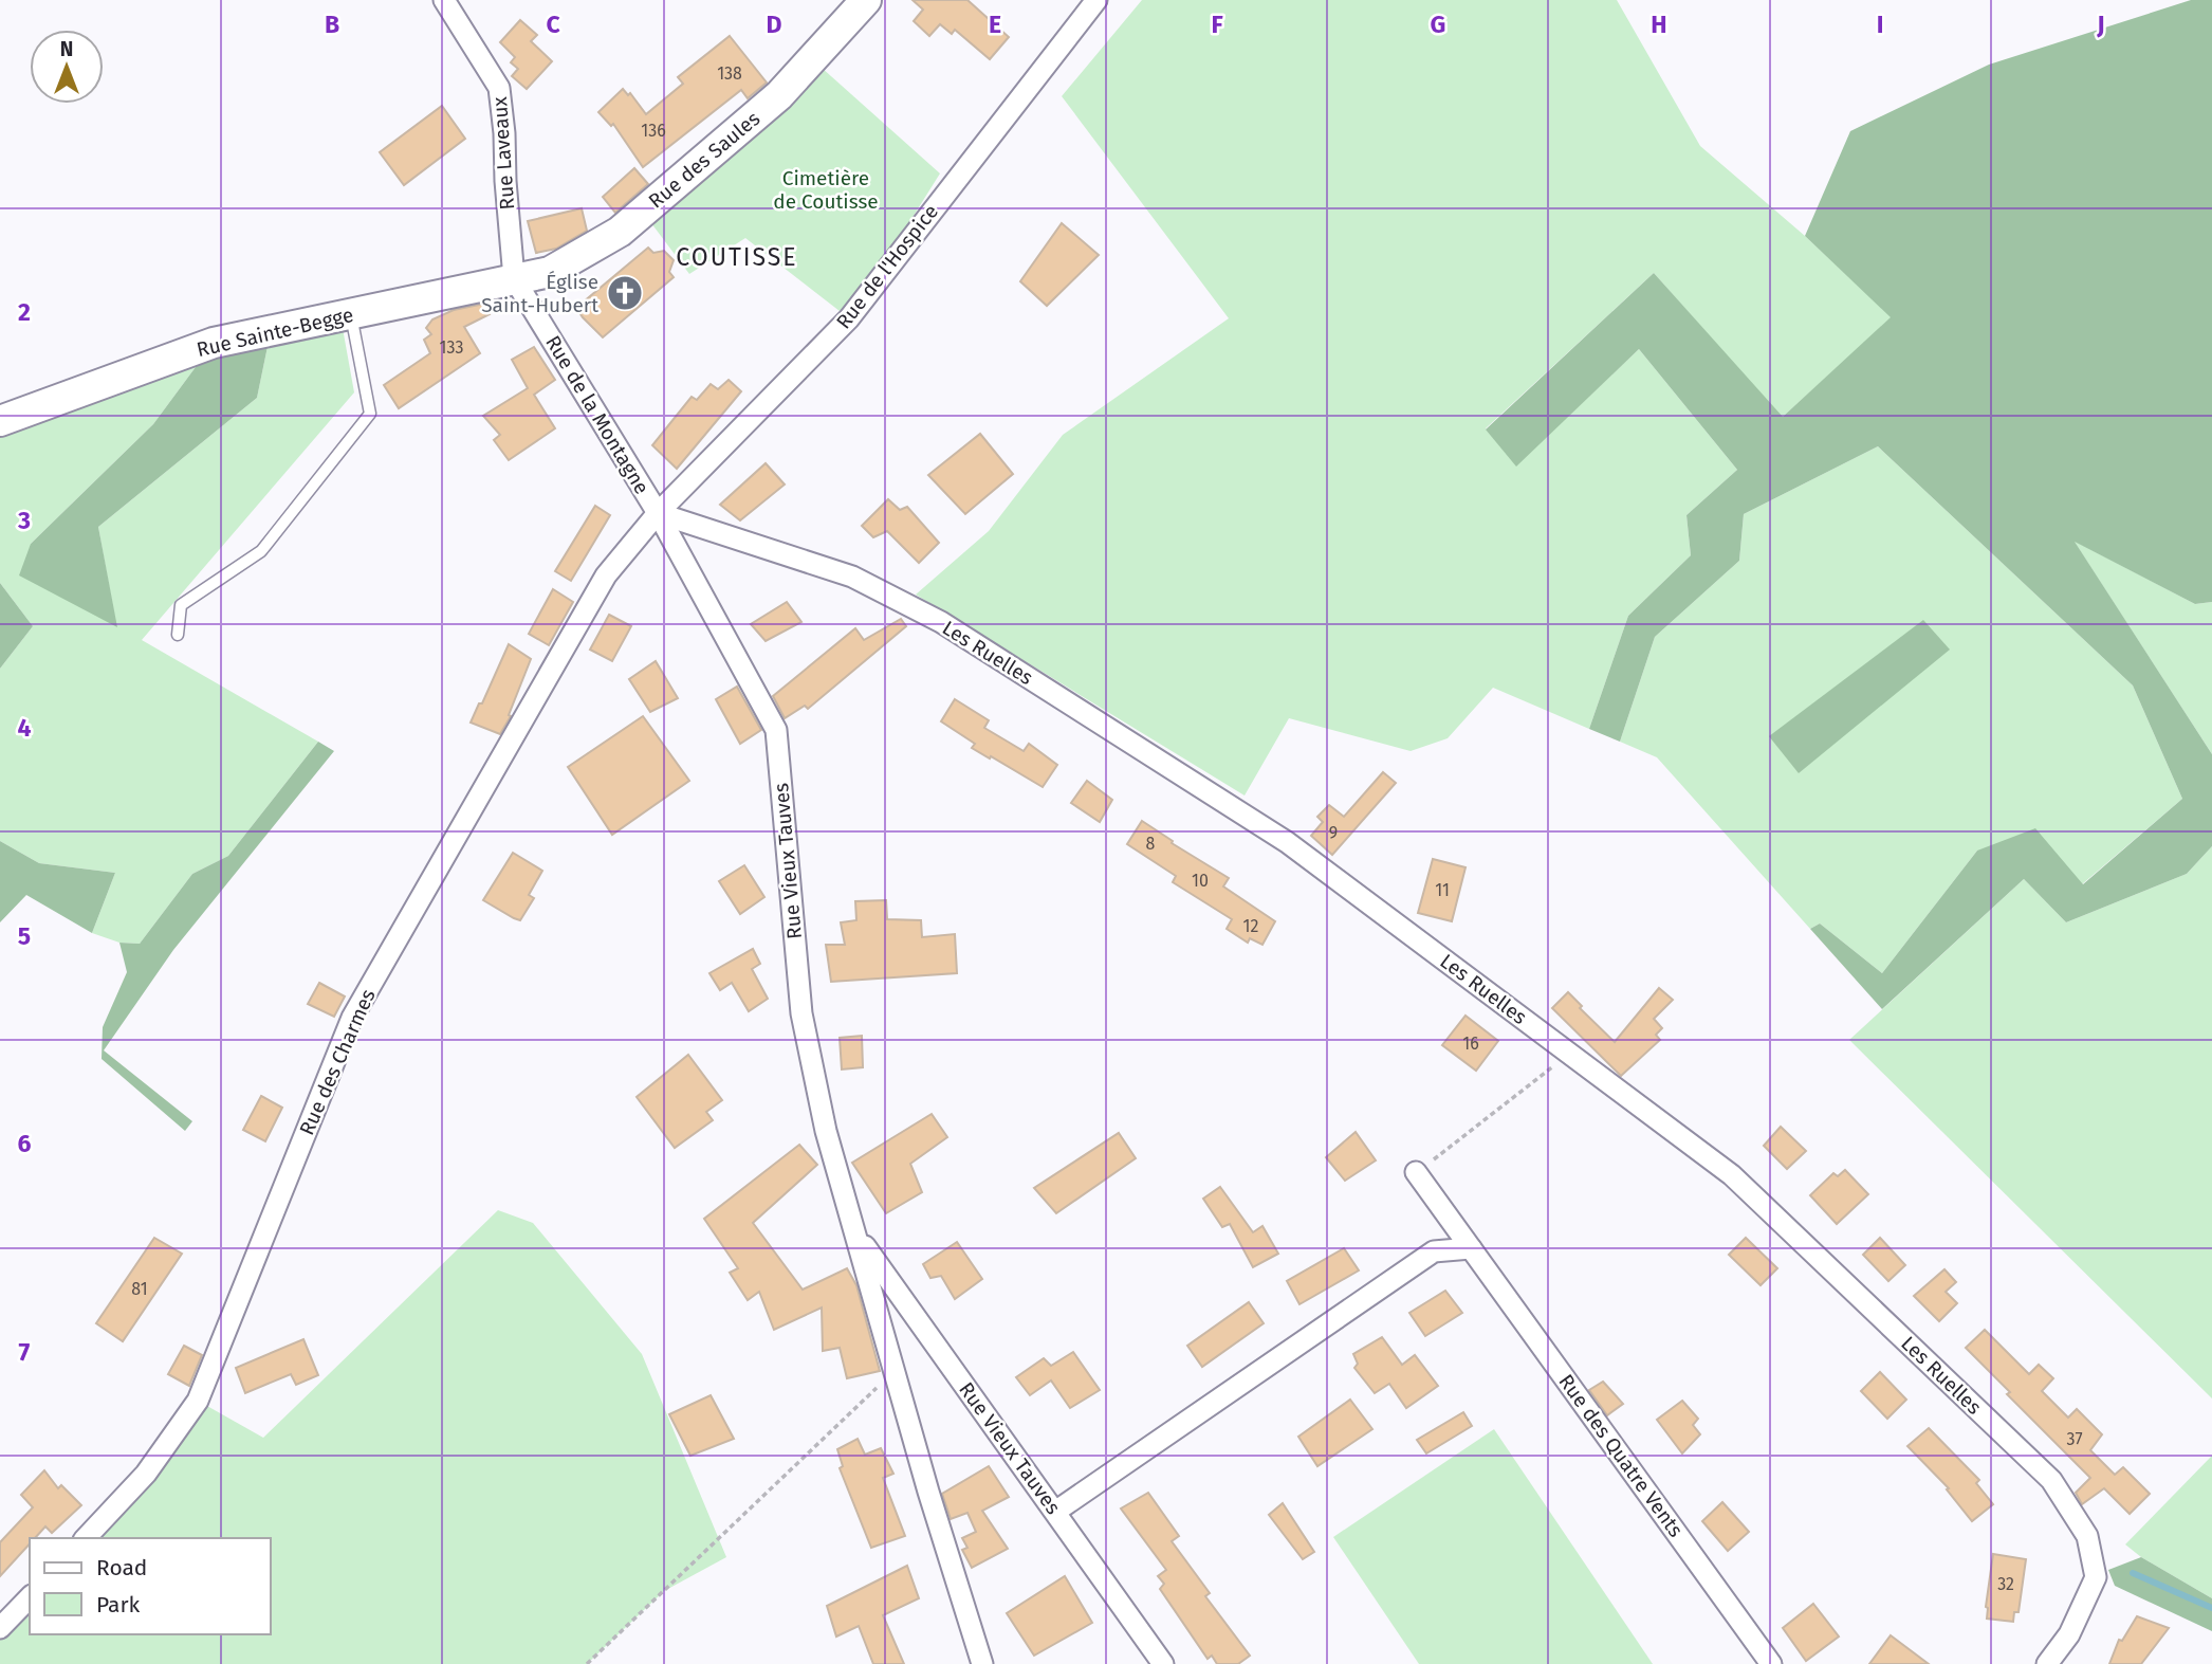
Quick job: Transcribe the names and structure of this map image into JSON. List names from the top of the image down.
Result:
{
  "streets": {
    "street": [
      "Rue Laveaux",
      "Rue des Saules",
      "Rue de l'Hospice",
      "Rue Sainte-Begge",
      "Rue de la Montagne",
      "Les Ruelles",
      "Rue Vieux Tauves",
      "Rue des Charmes",
      "Rue des Quatre Vents"
    ]
  },
  "crossings": [
    ["Rue Laveaux", "Rue des Saules"],
    ["Rue Laveaux", "Rue Sainte-Begge"],
    ["Rue Laveaux", "Rue de la Montagne"],
    ["Rue des Saules", "Rue Sainte-Begge"],
    ["Rue des Saules", "Rue de la Montagne"],
    ["Rue de l'Hospice", "Rue de la Montagne"],
    ["Rue de l'Hospice", "Les Ruelles"],
    ["Rue de l'Hospice", "Rue Vieux Tauves"],
    ["Rue de l'Hospice", "Rue des Charmes"],
    ["Rue Sainte-Begge", "Rue de la Montagne"],
    ["Rue de la Montagne", "Les Ruelles"],
    ["Rue de la Montagne", "Rue Vieux Tauves"],
    ["Rue de la Montagne", "Rue des Charmes"],
    ["Les Ruelles", "Rue Vieux Tauves"],
    ["Les Ruelles", "Rue des Charmes"],
    ["Rue Vieux Tauves", "Rue des Charmes"]
  ],
  "districts": ["COUTISSE"],
  "parks": ["Cimetière de Coutisse"],
  "places": {
    "church": ["Église Saint-Hubert"]
  },
  "house_numbers": [
    "138",
    "136",
    "133",
    "9",
    "8",
    "10",
    "11",
    "12",
    "16",
    "81",
    "37",
    "32"
  ],
  "legend": ["Road", "Park"],
  "north": "top",
  "grid": {
    "columns": [
      "B",
      "C",
      "D",
      "E",
      "F",
      "G",
      "H",
      "I",
      "J"
    ],
    "rows": [
      "2",
      "3",
      "4",
      "5",
      "6",
      "7"
    ]
  }
}
